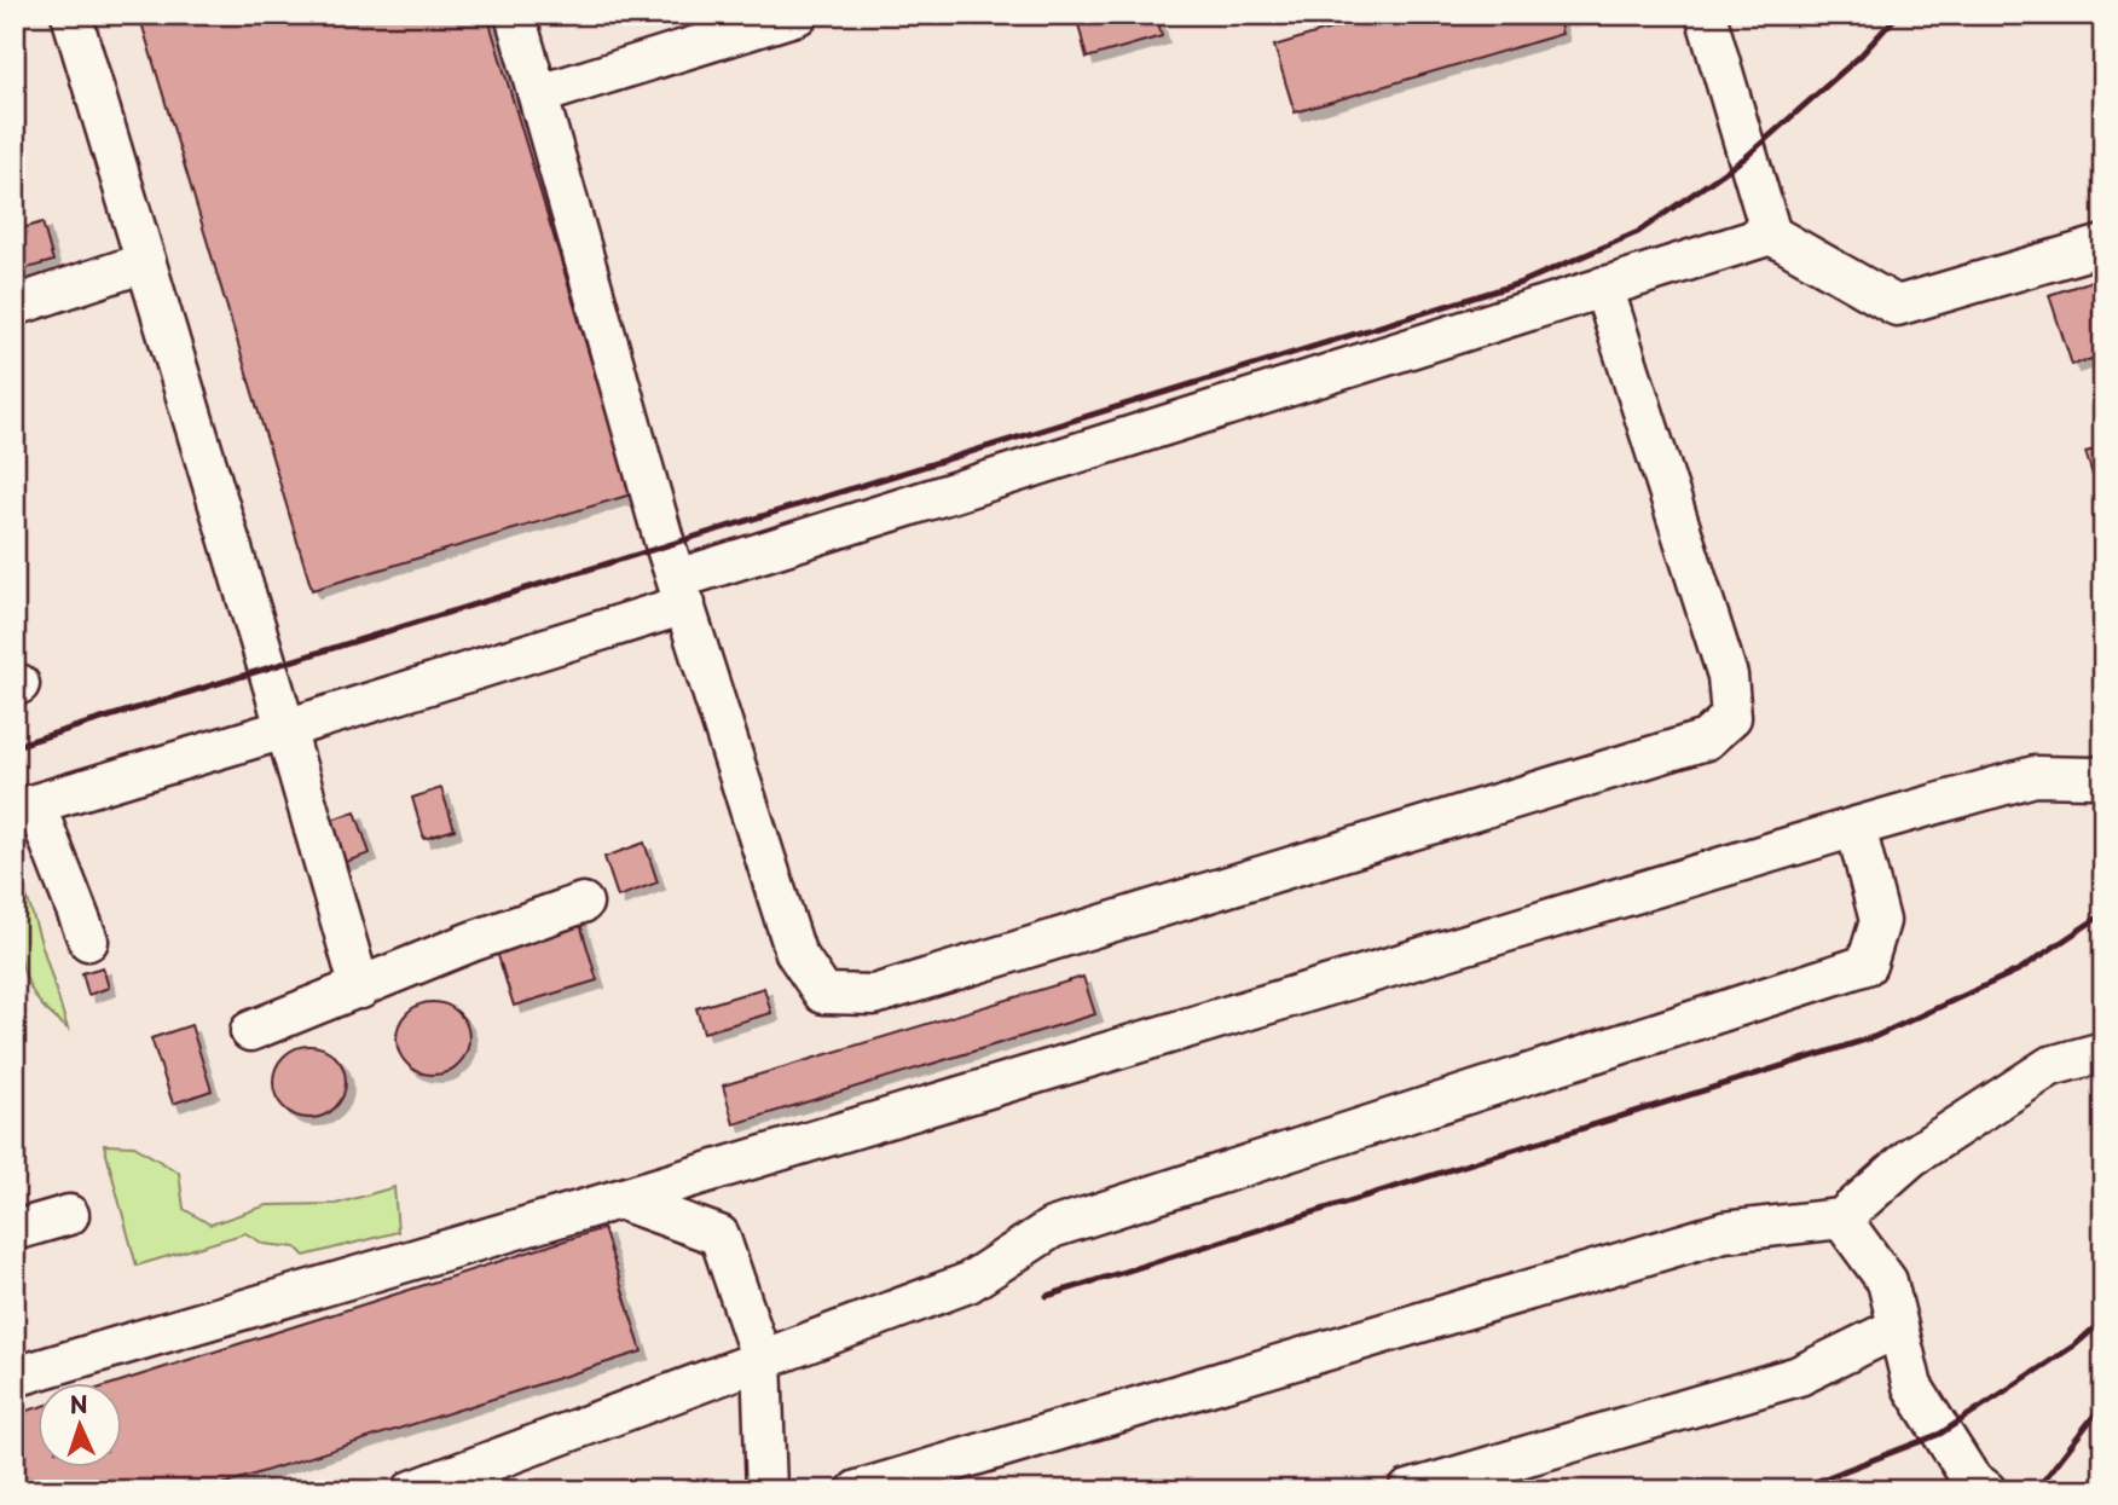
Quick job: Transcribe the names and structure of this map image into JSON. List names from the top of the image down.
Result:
{
  "north": "top"
}
